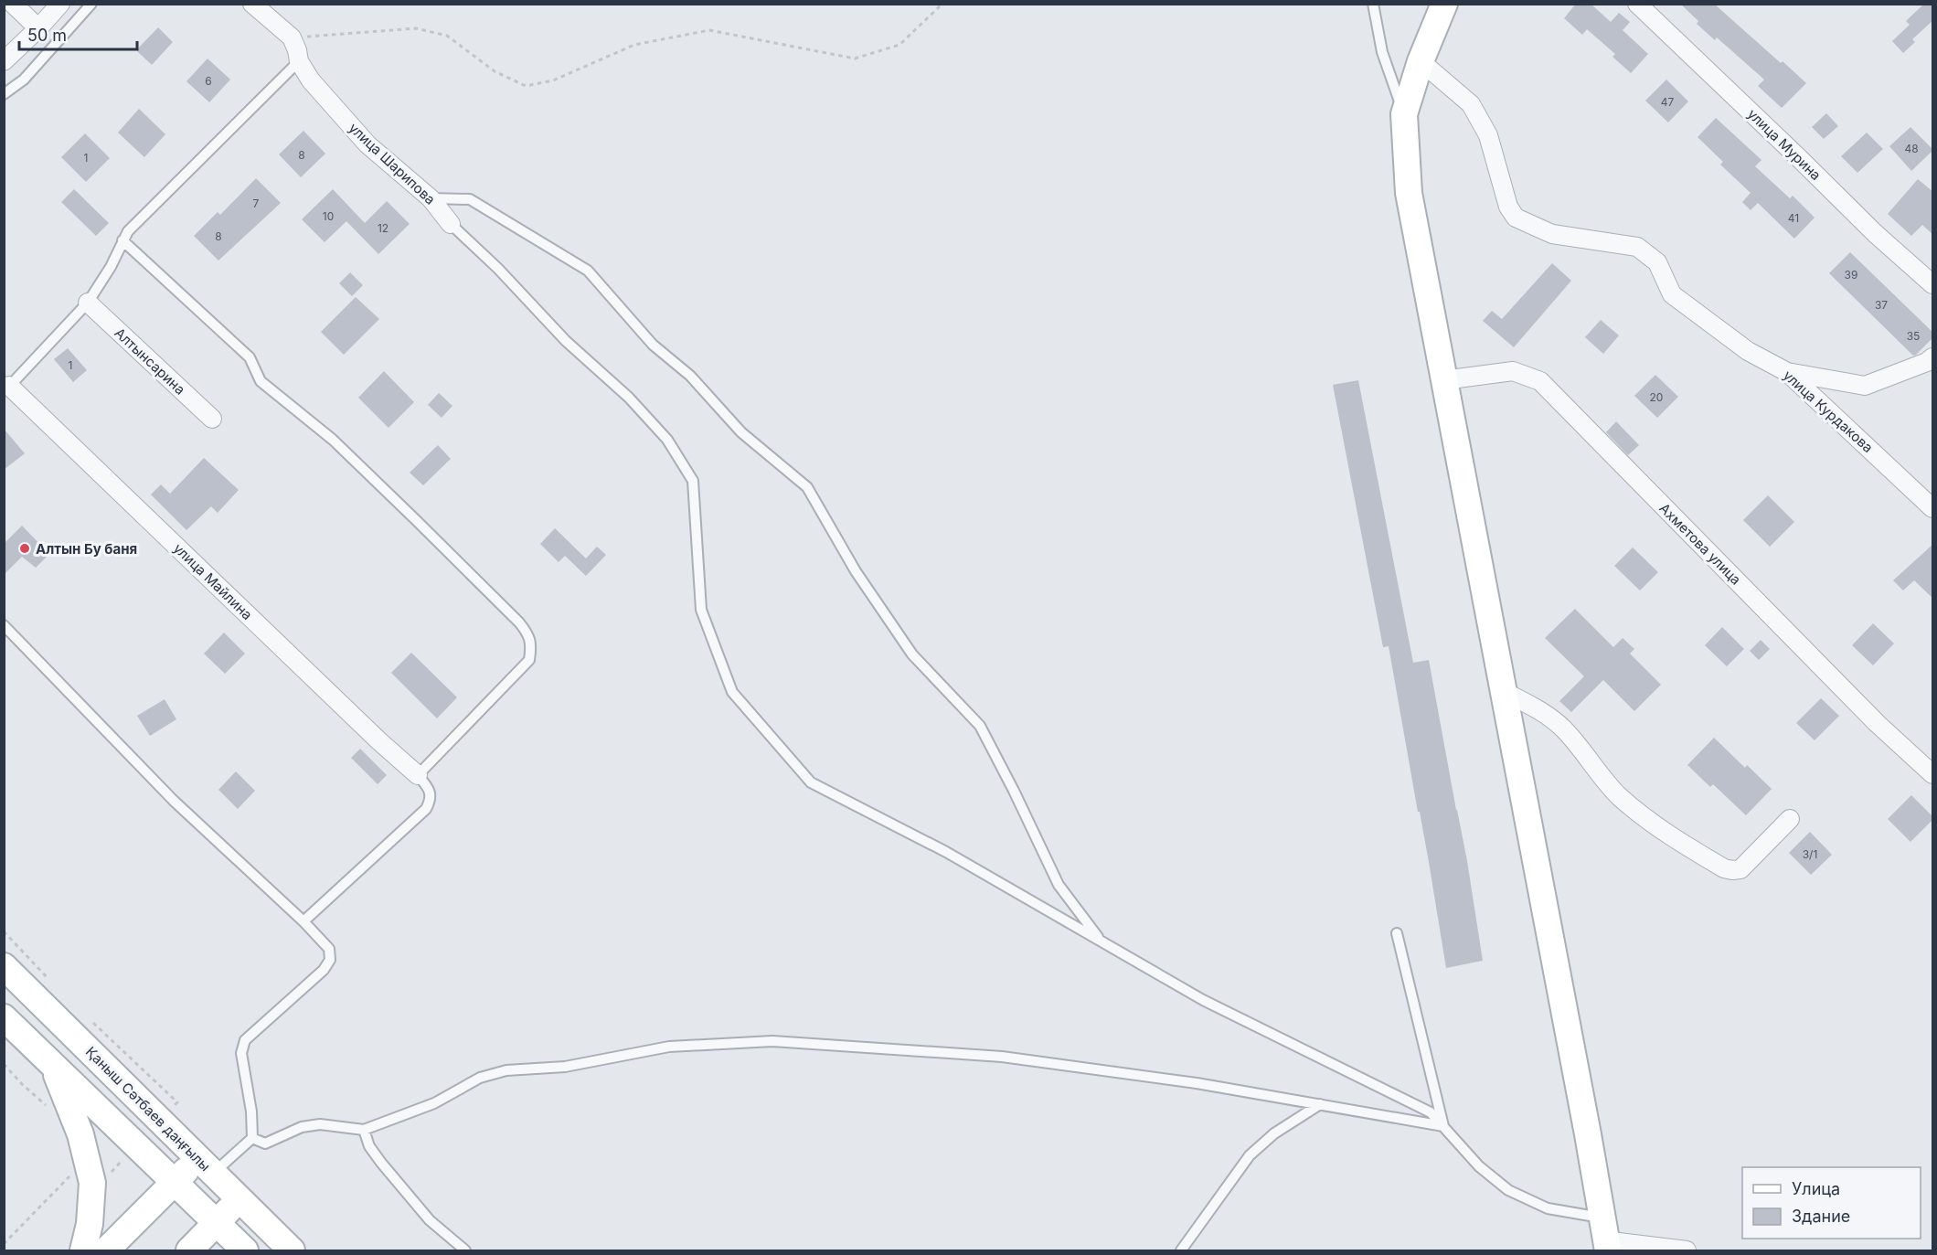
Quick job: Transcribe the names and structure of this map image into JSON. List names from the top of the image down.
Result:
{
  "streets": {
    "street": [
      "улица Мурина",
      "улица Шарипова",
      "Алтынсарина",
      "улица Курдакова",
      "Ахметова улица",
      "улица Майлина",
      "Қаныш Сәтбаев даңғылы"
    ]
  },
  "places": ["Алтын Бу баня"],
  "house_numbers": [
    "6",
    "47",
    "48",
    "8",
    "1",
    "7",
    "10",
    "41",
    "12",
    "8",
    "39",
    "37",
    "35",
    "1",
    "20",
    "3/1"
  ],
  "legend": ["Улица", "Здание"],
  "scale_bar": "50 m"
}
